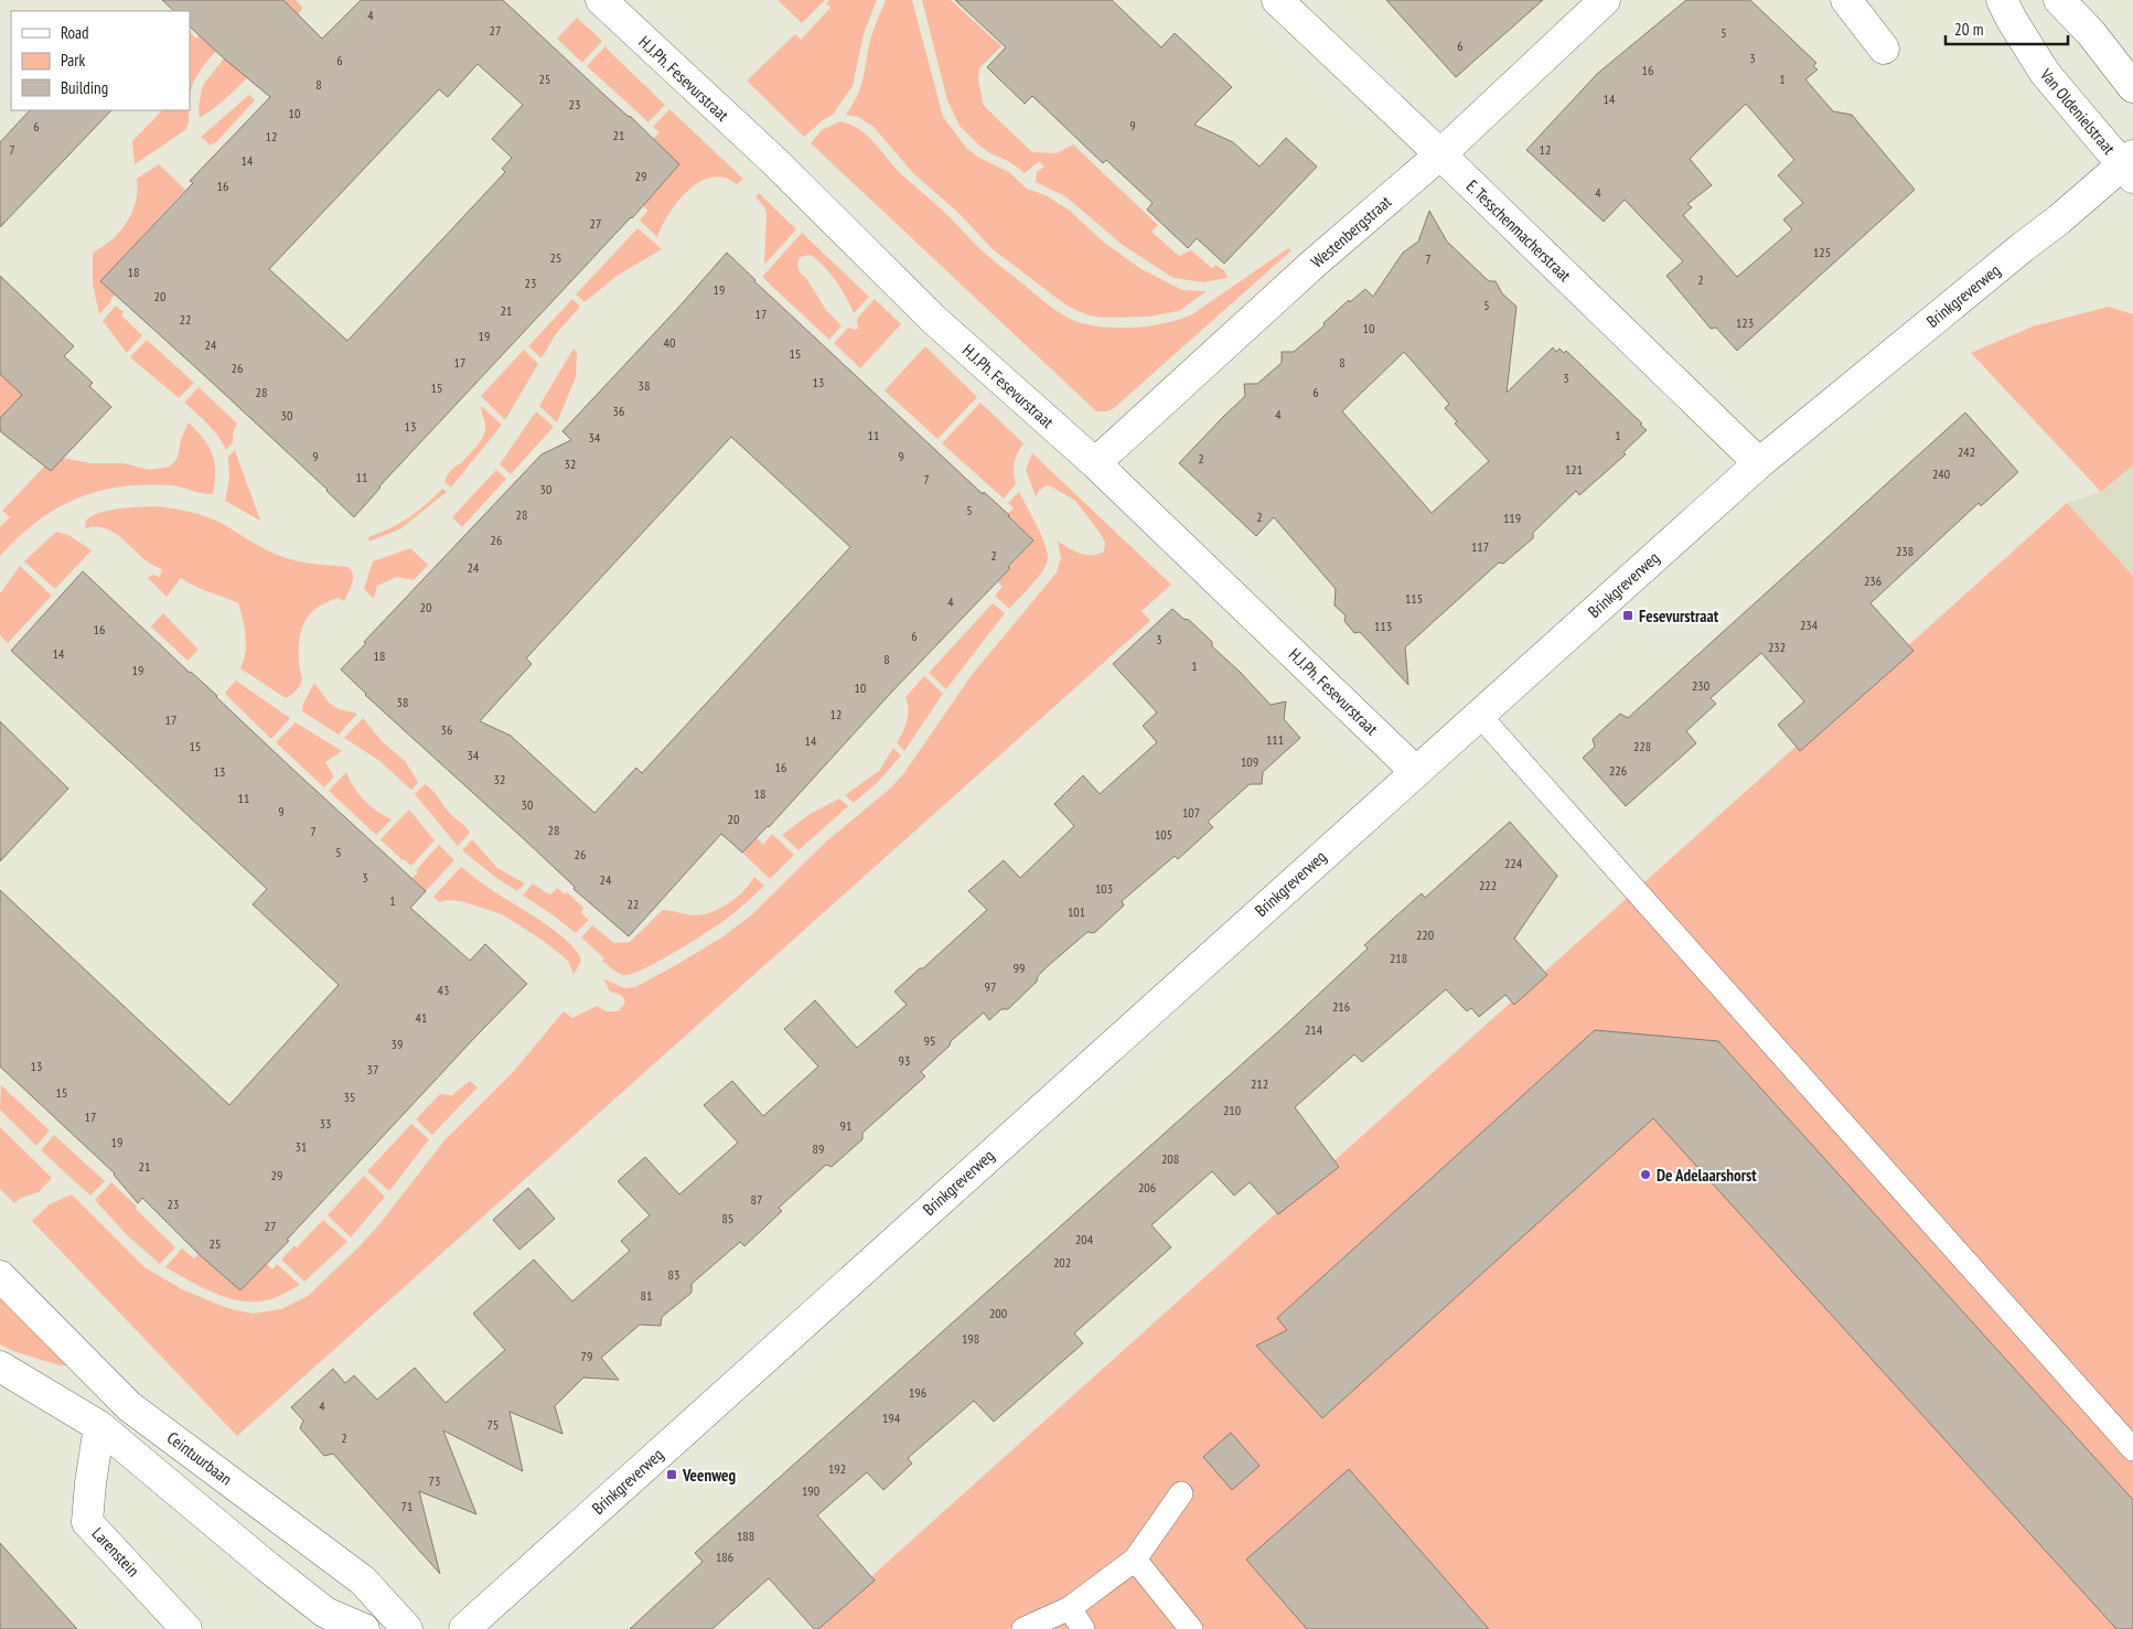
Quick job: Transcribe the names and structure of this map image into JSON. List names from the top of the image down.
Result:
{
  "streets": {
    "street": [
      "H.J.Ph. Fesevurstraat",
      "Van Oldenielstraat",
      "E. Tesschenmacherstraat",
      "Westenbergstraat",
      "Brinkgreverweg",
      "Ceintuurbaan",
      "Larenstein"
    ]
  },
  "crossings": [
    ["H.J.Ph. Fesevurstraat", "Westenbergstraat"],
    ["H.J.Ph. Fesevurstraat", "Brinkgreverweg"],
    ["Van Oldenielstraat", "Brinkgreverweg"],
    ["E. Tesschenmacherstraat", "Westenbergstraat"],
    ["E. Tesschenmacherstraat", "Brinkgreverweg"]
  ],
  "places": {
    "transit": ["Fesevurstraat", "Veenweg"],
    "other": ["De Adelaarshorst"]
  },
  "house_numbers": [
    "4",
    "27",
    "5",
    "6",
    "3",
    "6",
    "16",
    "25",
    "1",
    "8",
    "14",
    "23",
    "10",
    "9",
    "6",
    "21",
    "12",
    "7",
    "12",
    "14",
    "29",
    "16",
    "4",
    "27",
    "125",
    "25",
    "7",
    "18",
    "2",
    "23",
    "19",
    "20",
    "5",
    "21",
    "17",
    "22",
    "123",
    "10",
    "19",
    "40",
    "24",
    "15",
    "17",
    "8",
    "26",
    "3",
    "13",
    "38",
    "15",
    "28",
    "6",
    "36",
    "4",
    "30",
    "13",
    "11",
    "1",
    "34",
    "242",
    "9",
    "9",
    "2",
    "32",
    "121",
    "240",
    "11",
    "7",
    "30",
    "5",
    "28",
    "2",
    "119",
    "26",
    "117",
    "238",
    "2",
    "24",
    "236",
    "115",
    "4",
    "20",
    "234",
    "113",
    "16",
    "6",
    "3",
    "232",
    "14",
    "18",
    "8",
    "1",
    "19",
    "230",
    "10",
    "38",
    "12",
    "17",
    "36",
    "111",
    "14",
    "15",
    "228",
    "34",
    "109",
    "16",
    "226",
    "13",
    "32",
    "18",
    "11",
    "30",
    "9",
    "107",
    "20",
    "28",
    "7",
    "105",
    "5",
    "26",
    "224",
    "3",
    "24",
    "222",
    "103",
    "1",
    "22",
    "101",
    "220",
    "218",
    "99",
    "97",
    "43",
    "216",
    "41",
    "214",
    "95",
    "39",
    "93",
    "13",
    "37",
    "212",
    "15",
    "35",
    "210",
    "17",
    "33",
    "91",
    "19",
    "31",
    "89",
    "208",
    "21",
    "29",
    "206",
    "87",
    "23",
    "85",
    "27",
    "204",
    "25",
    "202",
    "83",
    "81",
    "200",
    "198",
    "79",
    "196",
    "4",
    "194",
    "75",
    "2",
    "192",
    "73",
    "190",
    "71",
    "188",
    "186"
  ],
  "legend": ["Road", "Park", "Building"],
  "scale_bar": "20 m"
}
